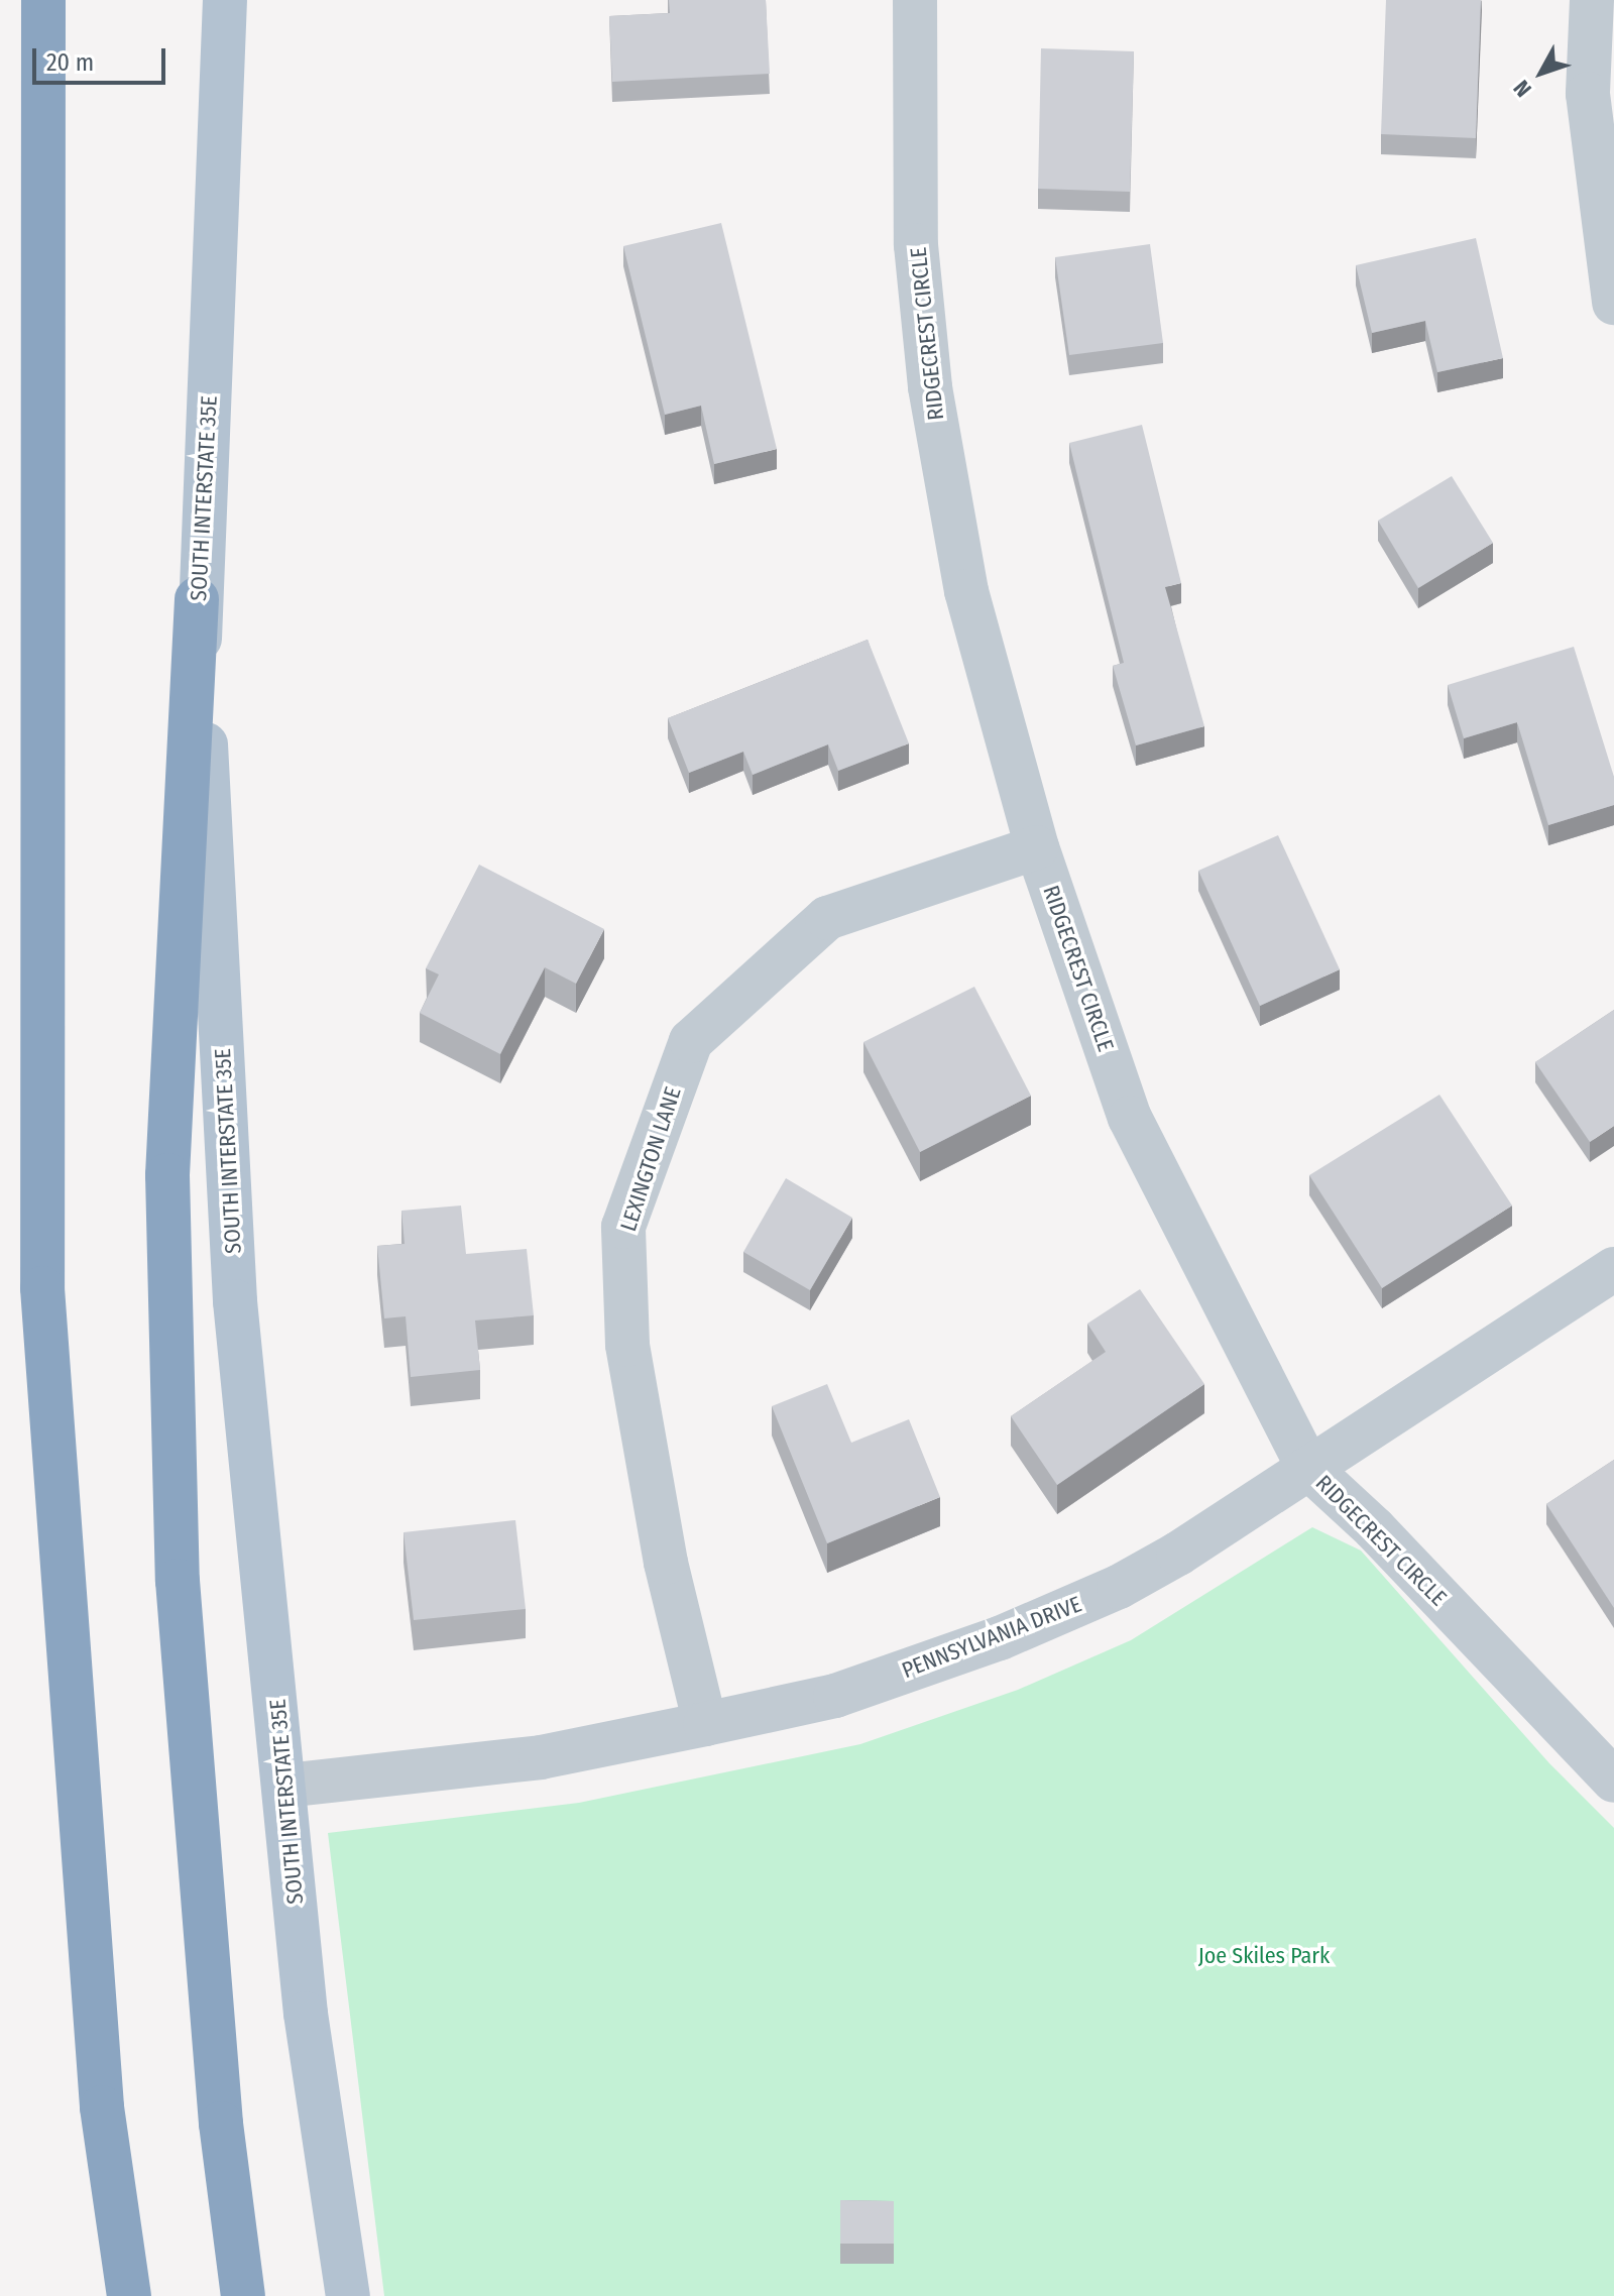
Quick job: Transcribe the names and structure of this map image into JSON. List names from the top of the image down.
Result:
{
  "streets": {
    "main road": ["SOUTH INTERSTATE 35E"],
    "street": ["RIDGECREST CIRCLE", "LEXINGTON LANE", "PENNSYLVANIA DRIVE"]
  },
  "crossings": [
    ["RIDGECREST CIRCLE", "LEXINGTON LANE"],
    ["RIDGECREST CIRCLE", "PENNSYLVANIA DRIVE"],
    ["SOUTH INTERSTATE 35E", "PENNSYLVANIA DRIVE"],
    ["LEXINGTON LANE", "PENNSYLVANIA DRIVE"]
  ],
  "parks": ["Joe Skiles Park"],
  "scale_bar": "20 m",
  "north": "bottom left"
}
